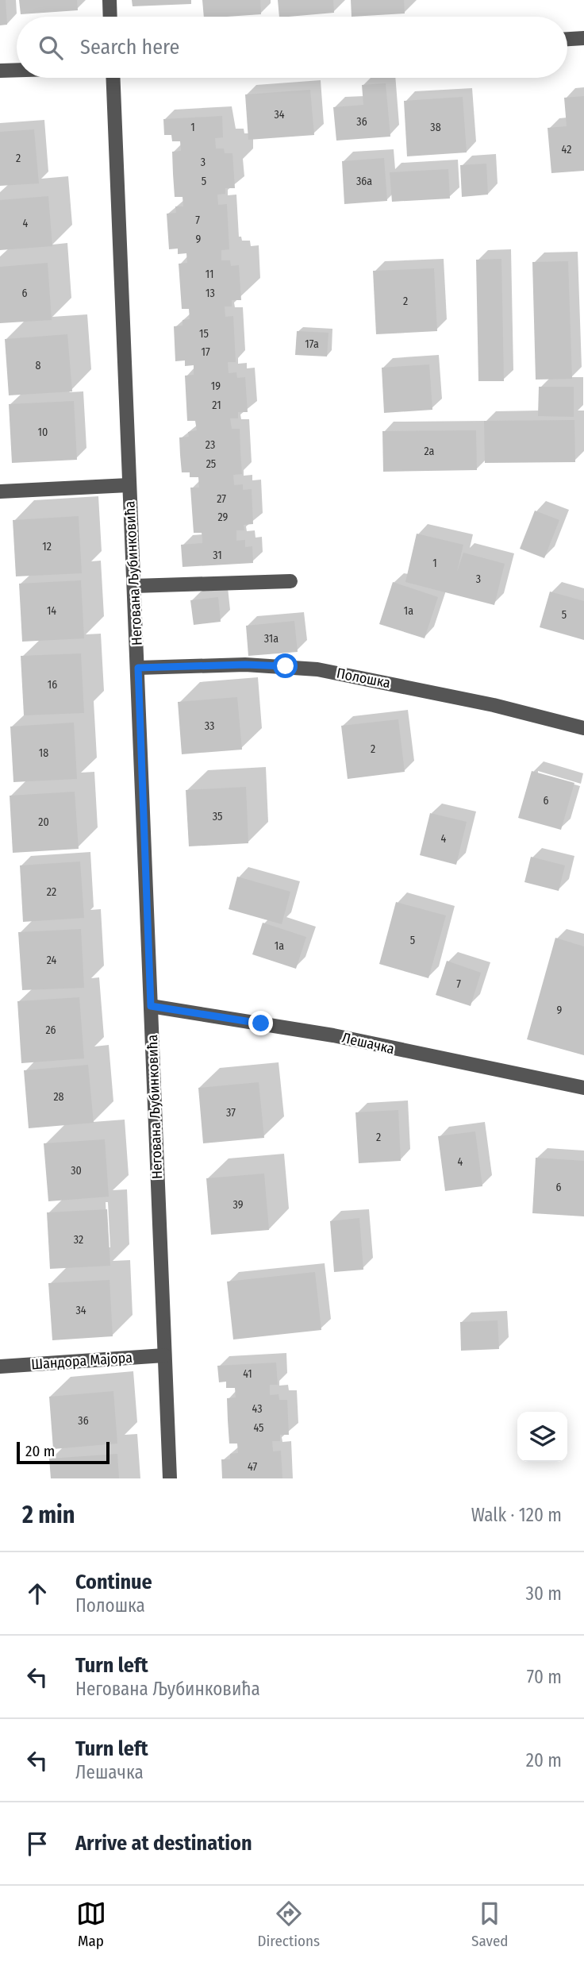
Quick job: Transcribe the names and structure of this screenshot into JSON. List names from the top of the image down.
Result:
{
  "streets": {
    "street": [
      "Негована Љубинковића",
      "Полошка",
      "Лешачка",
      "Шандора Мајора"
    ]
  },
  "crossings": [
    ["Негована Љубинковића", "Полошка"],
    ["Негована Љубинковића", "Лешачка"],
    ["Негована Љубинковића", "Шандора Мајора"]
  ],
  "house_numbers": [
    "34",
    "36",
    "1",
    "38",
    "42",
    "2",
    "3",
    "5",
    "36a",
    "7",
    "4",
    "9",
    "11",
    "6",
    "13",
    "2",
    "15",
    "17a",
    "17",
    "8",
    "19",
    "21",
    "10",
    "23",
    "2a",
    "25",
    "27",
    "29",
    "12",
    "31",
    "1",
    "3",
    "14",
    "1a",
    "5",
    "31a",
    "16",
    "33",
    "2",
    "18",
    "6",
    "35",
    "20",
    "4",
    "22",
    "5",
    "1a",
    "24",
    "7",
    "9",
    "26",
    "28",
    "37",
    "2",
    "4",
    "30",
    "6",
    "39",
    "32",
    "34",
    "41",
    "43",
    "36",
    "45",
    "47"
  ],
  "scale_bar": "20 m",
  "page": {
    "search": "Search here",
    "scale": "20 m",
    "heading": ["2 min", "Walk · 120 m"],
    "list": [
      ["Continue", "Полошка", "30 m"],
      ["Turn left", "Негована Љубинковића", "70 m"],
      ["Turn left", "Лешачка", "20 m"],
      "Arrive at destination"
    ],
    "nav": ["Map", "Directions", "Saved"]
  }
}
